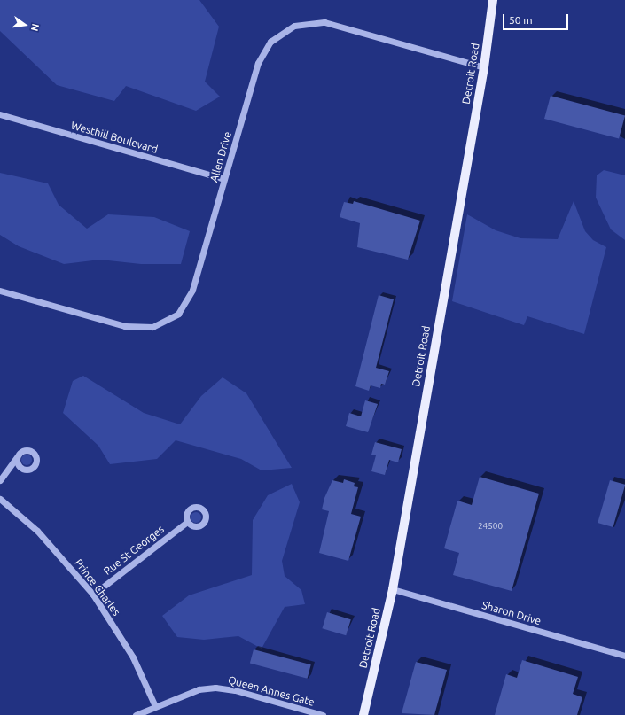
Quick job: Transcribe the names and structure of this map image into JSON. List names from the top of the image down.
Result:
{
  "streets": {
    "main road": ["Detroit Road"],
    "street": [
      "Westhill Boulevard",
      "Allen Drive",
      "Rue St Georges",
      "Prince Charles",
      "Sharon Drive",
      "Queen Annes Gate"
    ]
  },
  "crossings": [
    ["Detroit Road", "Allen Drive"],
    ["Detroit Road", "Sharon Drive"],
    ["Westhill Boulevard", "Allen Drive"],
    ["Rue St Georges", "Prince Charles"],
    ["Prince Charles", "Queen Annes Gate"]
  ],
  "house_numbers": ["24500"],
  "scale_bar": "50 m",
  "north": "right"
}
